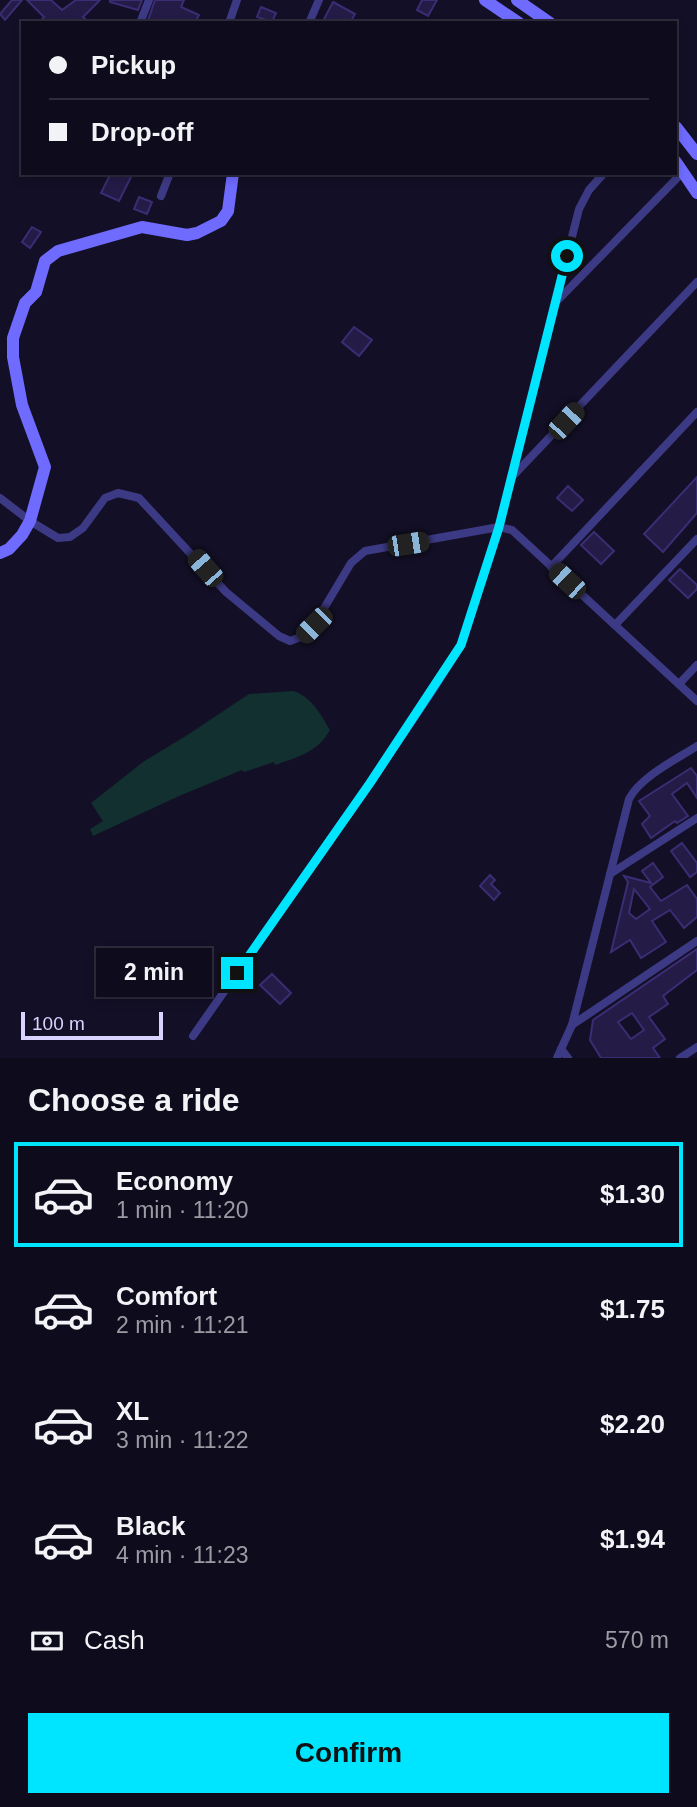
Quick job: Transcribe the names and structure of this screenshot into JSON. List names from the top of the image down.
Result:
{
  "scale_bar": "100 m",
  "page": {
    "banner": ["Pickup", "Drop-off"],
    "bubble": "2 min",
    "scale": "100 m",
    "heading": "Choose a ride",
    "list": [
      {
        "name": "Economy",
        "note": "1 min · 11:20",
        "value": "$1.30"
      },
      {
        "name": "Comfort",
        "note": "2 min · 11:21",
        "value": "$1.75"
      },
      {
        "name": "XL",
        "note": "3 min · 11:22",
        "value": "$2.20"
      },
      {
        "name": "Black",
        "note": "4 min · 11:23",
        "value": "$1.94"
      }
    ],
    "pay": ["Cash", "570 m"],
    "buttons": "Confirm"
  }
}
